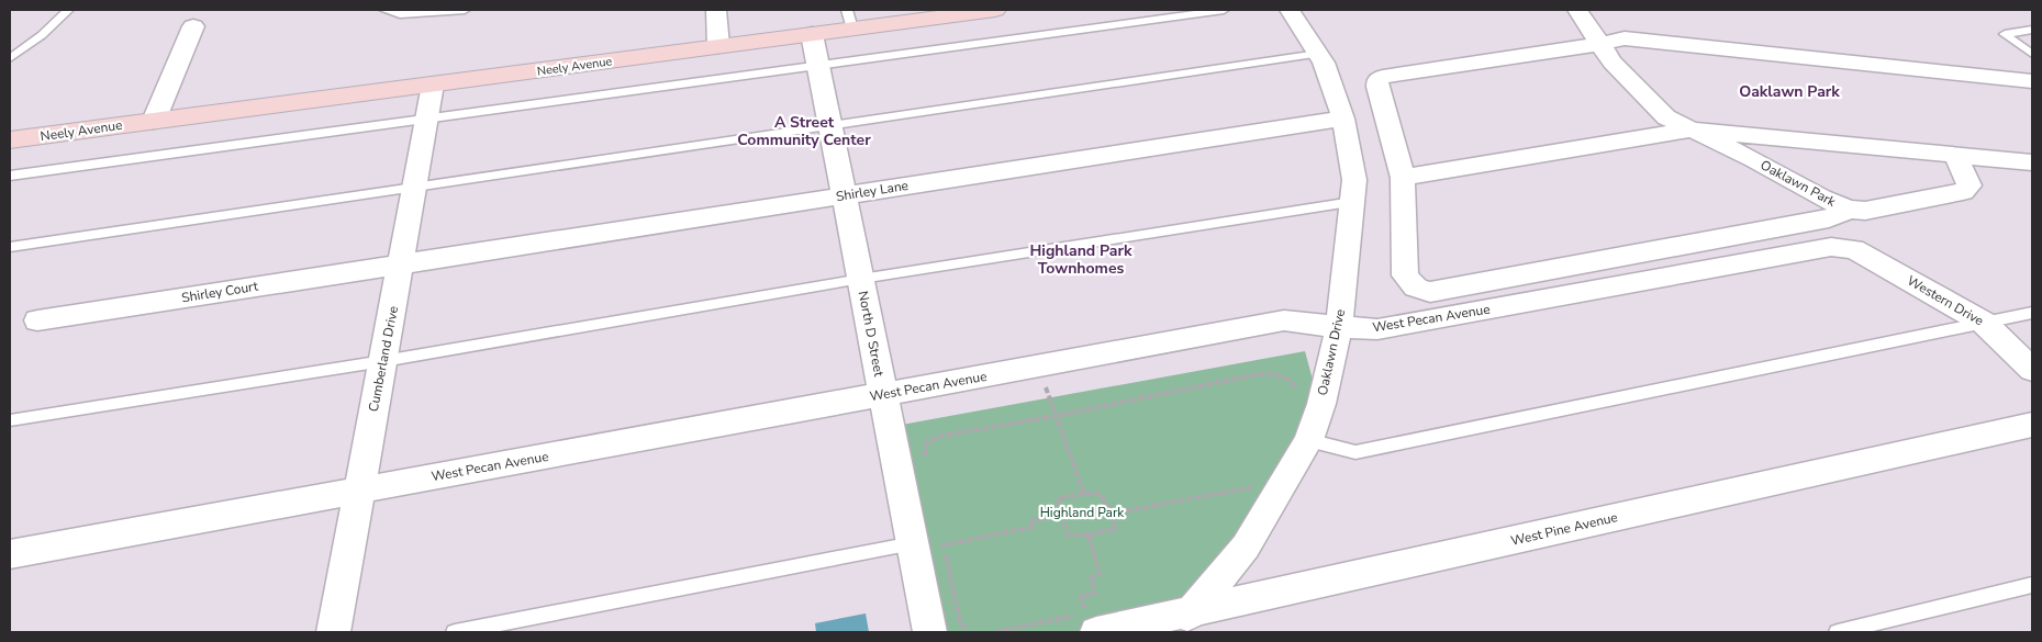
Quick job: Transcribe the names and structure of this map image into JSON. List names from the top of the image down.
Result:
{
  "streets": {
    "street": [
      "Neely Avenue",
      "Oaklawn Park",
      "Shirley Lane",
      "Shirley Court",
      "Western Drive",
      "West Pecan Avenue",
      "North D Street",
      "Oaklawn Drive",
      "Cumberland Drive",
      "West Pine Avenue"
    ]
  },
  "crossings": [
    ["Neely Avenue", "North D Street"],
    ["Neely Avenue", "Cumberland Drive"],
    ["Shirley Lane", "Shirley Court"],
    ["Shirley Lane", "North D Street"],
    ["Shirley Lane", "Oaklawn Drive"],
    ["Shirley Lane", "Cumberland Drive"],
    ["Shirley Court", "Cumberland Drive"],
    ["Western Drive", "West Pecan Avenue"],
    ["West Pecan Avenue", "North D Street"],
    ["West Pecan Avenue", "Oaklawn Drive"],
    ["West Pecan Avenue", "Cumberland Drive"],
    ["Oaklawn Drive", "West Pine Avenue"]
  ],
  "districts": ["Oaklawn Park", "A Street Community Center", "Highland Park Townhomes"],
  "parks": ["Highland Park"]
}
